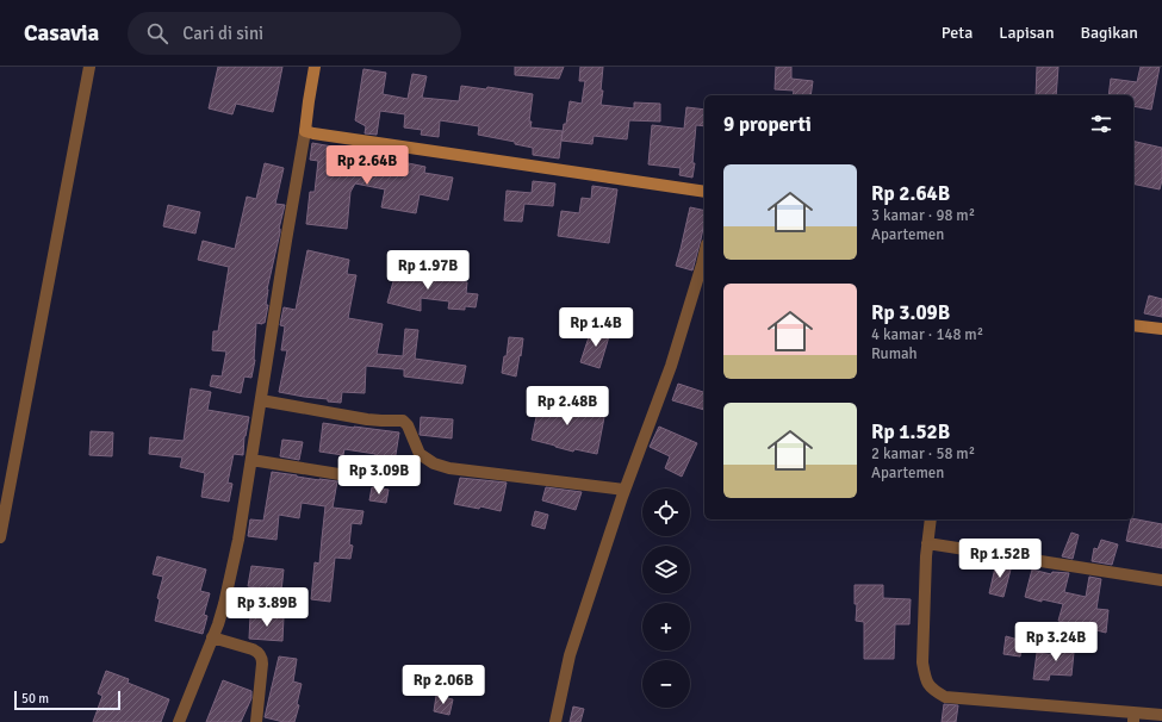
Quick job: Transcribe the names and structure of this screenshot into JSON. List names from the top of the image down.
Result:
{
  "scale_bar": "50 m",
  "page": {
    "header": "Casavia",
    "search": "Cari di sini",
    "nav": ["Peta", "Lapisan", "Bagikan"],
    "heading": "9 properti",
    "price": [
      "Rp 2.64B",
      "Rp 1.97B",
      "Rp 1.4B",
      "Rp 2.48B",
      "Rp 3.09B",
      "Rp 1.52B",
      "Rp 3.89B",
      "Rp 3.24B",
      "Rp 2.06B"
    ],
    "list": [
      {
        "name": "Rp 2.64B",
        "note": "3 kamar · 98 m² · Apartemen"
      },
      {
        "name": "Rp 3.09B",
        "note": "4 kamar · 148 m² · Rumah"
      },
      {
        "name": "Rp 1.52B",
        "note": "2 kamar · 58 m² · Apartemen"
      }
    ],
    "map_buttons": ["+", "−"],
    "scale": "50 m"
  }
}
